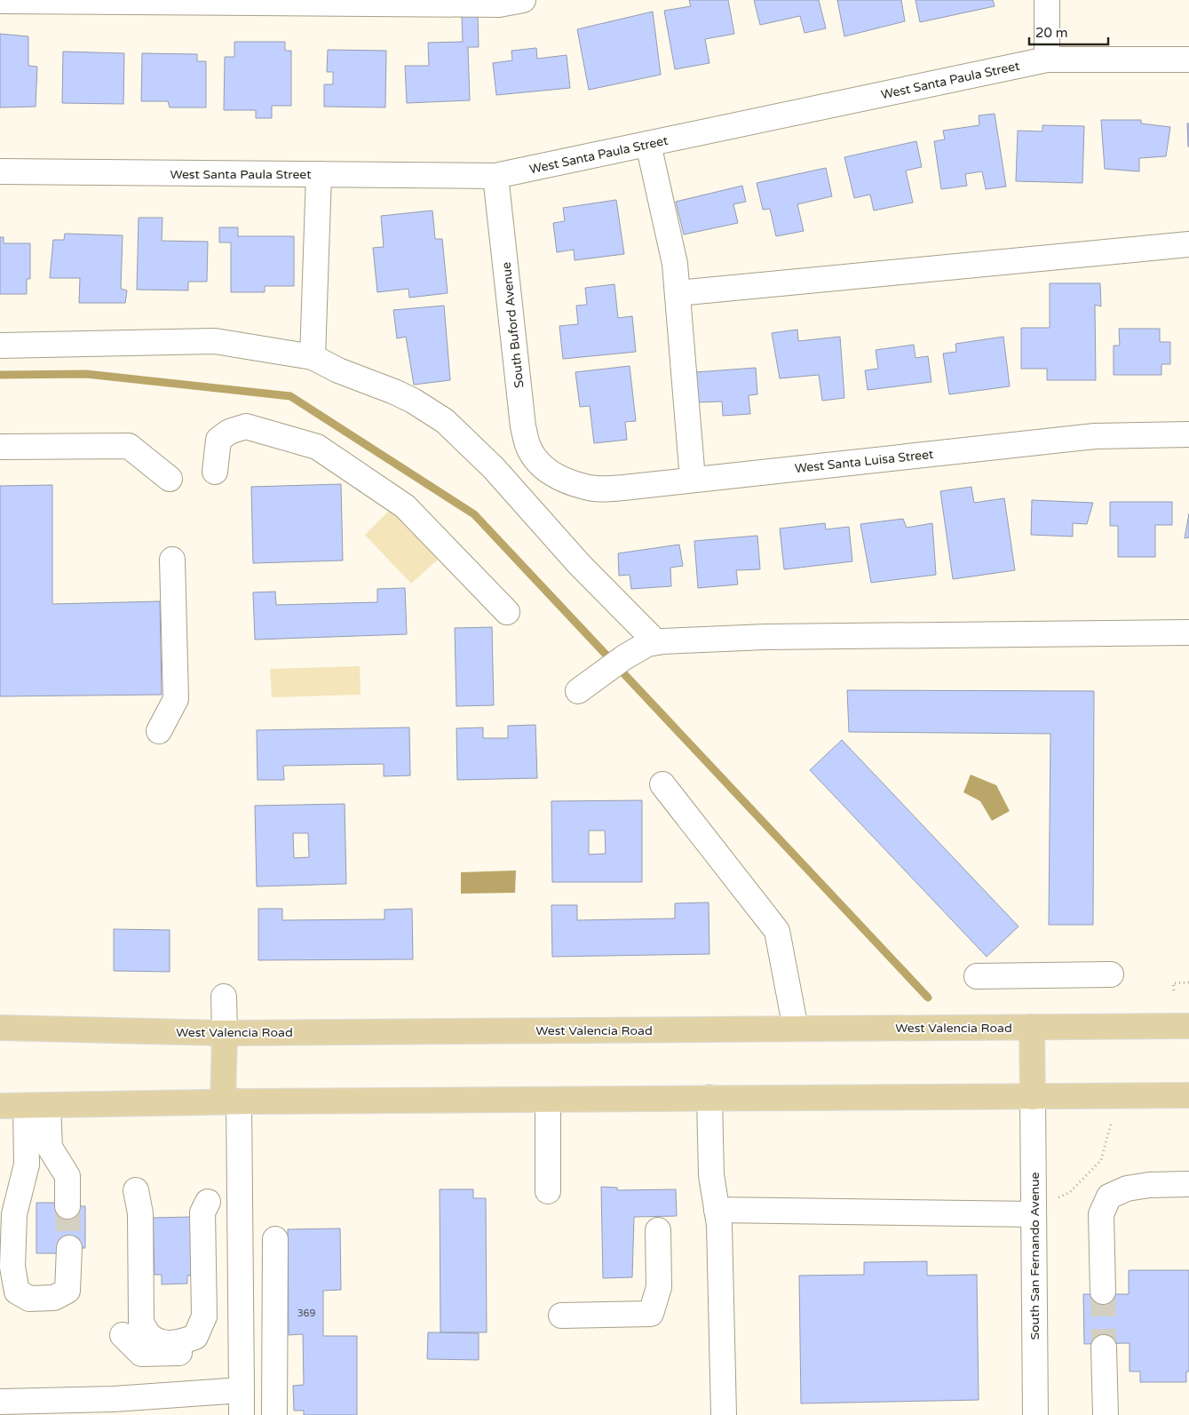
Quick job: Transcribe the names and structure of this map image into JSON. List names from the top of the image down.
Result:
{
  "streets": {
    "main road": ["West Valencia Road"],
    "street": [
      "West Santa Paula Street",
      "South Buford Avenue",
      "West Santa Luisa Street",
      "South San Fernando Avenue"
    ]
  },
  "crossings": [
    ["West Santa Paula Street", "South Buford Avenue"],
    ["South Buford Avenue", "West Santa Luisa Street"]
  ],
  "house_numbers": ["369"],
  "scale_bar": "20 m"
}
